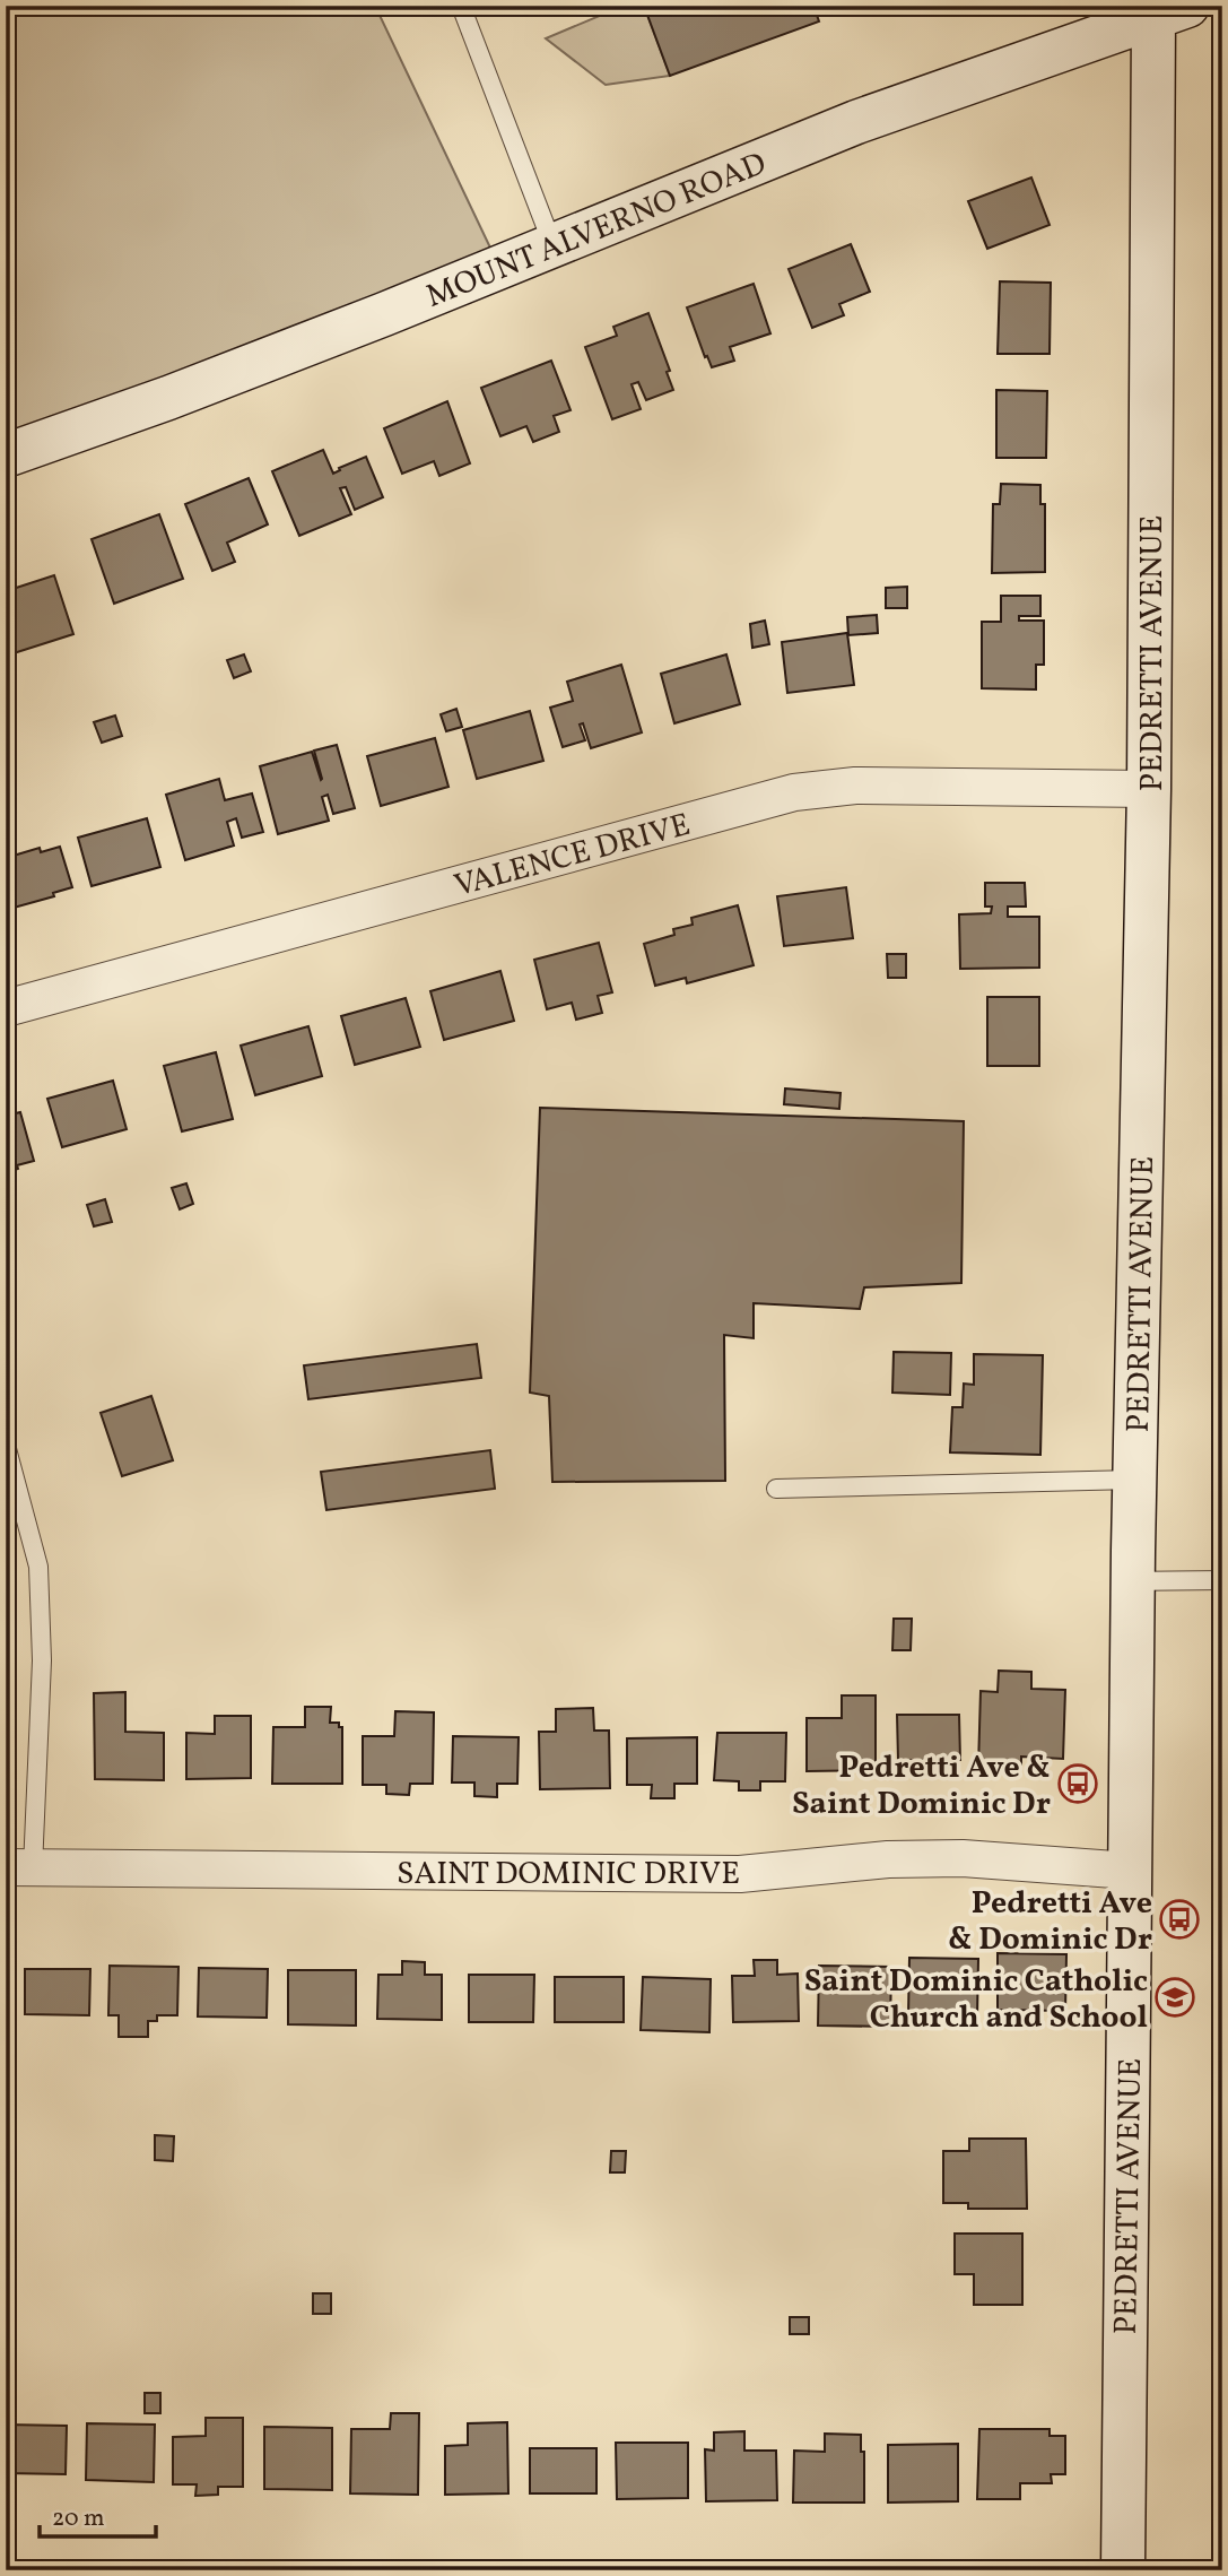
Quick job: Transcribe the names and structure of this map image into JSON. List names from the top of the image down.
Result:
{
  "streets": {
    "street": [
      "MOUNT ALVERNO ROAD",
      "PEDRETTI AVENUE",
      "VALENCE DRIVE",
      "SAINT DOMINIC DRIVE"
    ]
  },
  "crossings": [
    ["MOUNT ALVERNO ROAD", "PEDRETTI AVENUE"],
    ["PEDRETTI AVENUE", "VALENCE DRIVE"],
    ["PEDRETTI AVENUE", "SAINT DOMINIC DRIVE"]
  ],
  "places": {
    "bus stop": ["Pedretti Ave & Saint Dominic Dr", "Pedretti Ave & Dominic Dr"],
    "school or university": ["Saint Dominic Catholic Church and School"]
  },
  "scale_bar": "20 m"
}
